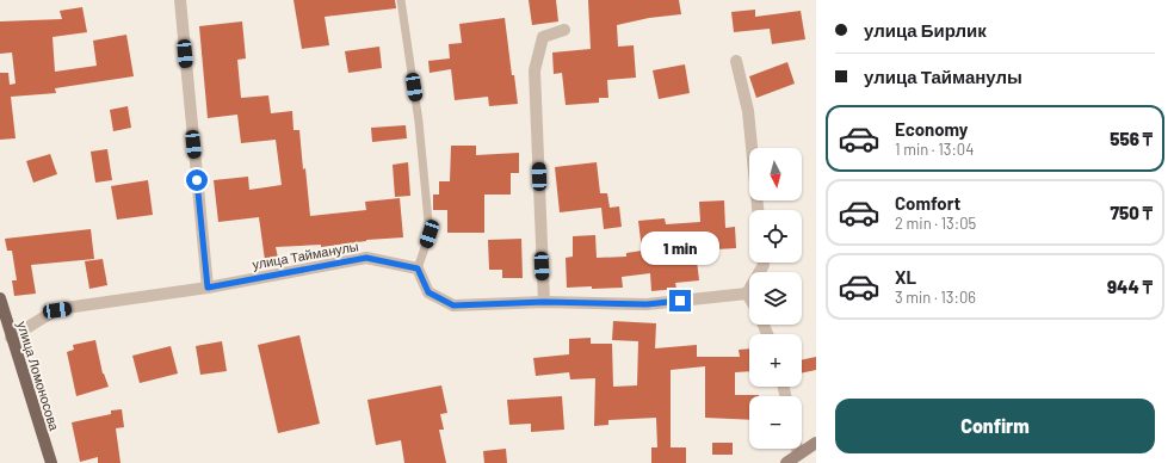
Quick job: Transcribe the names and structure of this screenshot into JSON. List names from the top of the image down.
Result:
{
  "streets": {
    "main road": ["улица Ломоносова"],
    "street": ["улица Тайманулы"]
  },
  "crossings": [
    ["улица Тайманулы", "улица Ломоносова"]
  ],
  "north": "bottom",
  "page": {
    "banner": ["улица Бирлик", "улица Тайманулы"],
    "list": [
      {
        "name": "Economy",
        "note": "1 min · 13:04",
        "value": "556 ₸"
      },
      {
        "name": "Comfort",
        "note": "2 min · 13:05",
        "value": "750 ₸"
      },
      {
        "name": "XL",
        "note": "3 min · 13:06",
        "value": "944 ₸"
      }
    ],
    "map_buttons": ["+", "−"],
    "bubble": "1 min",
    "buttons": "Confirm"
  }
}
